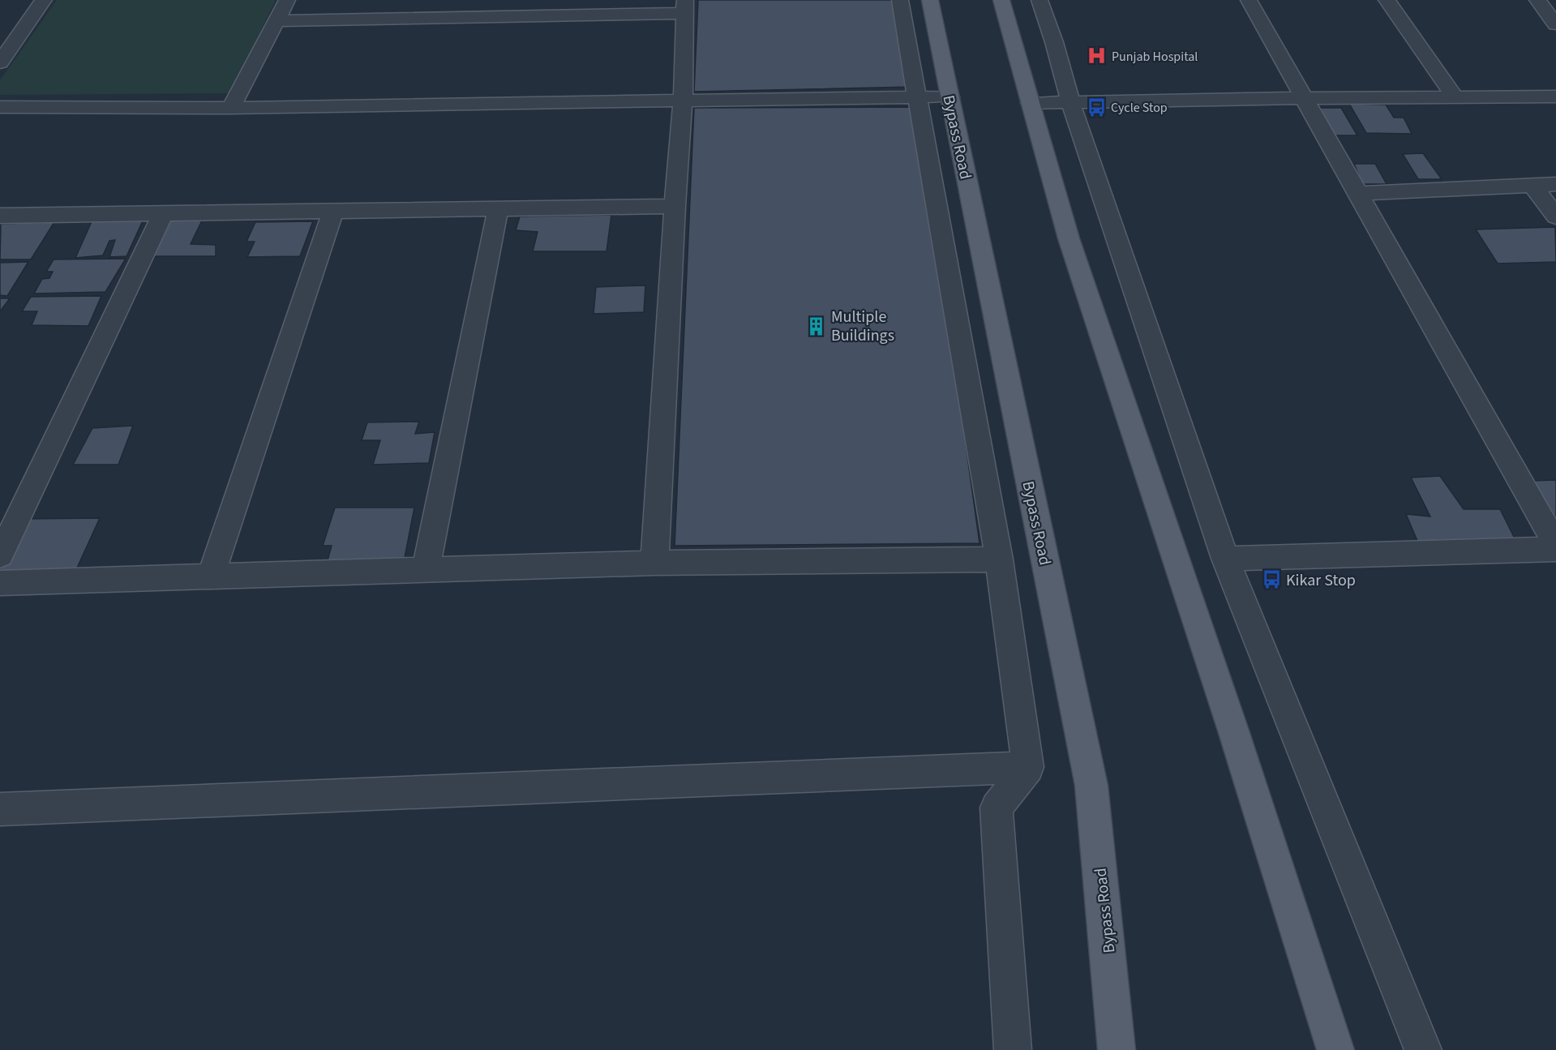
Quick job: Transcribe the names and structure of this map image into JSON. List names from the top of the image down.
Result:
{
  "streets": {
    "main road": ["Bypass Road"]
  },
  "places": {
    "hospital": ["Punjab Hospital"],
    "bus stop": ["Cycle Stop", "Kikar Stop"],
    "building": ["Multiple Buildings"]
  }
}
